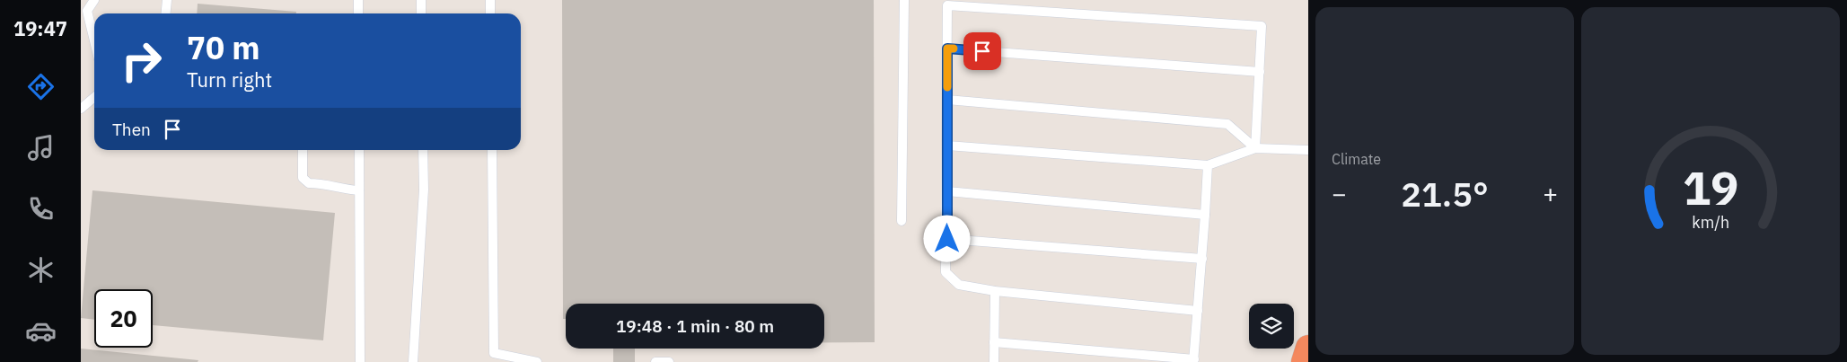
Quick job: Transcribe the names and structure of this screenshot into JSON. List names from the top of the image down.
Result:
{
  "page": {
    "tabs": "19:47",
    "tile": "Climate",
    "turn": ["70 m", "Turn right"],
    "then": "Then",
    "heat": ["−", "21.5°", "+"],
    "limit": "20",
    "trip": "19:48 · 1 min · 80 m",
    "gauge": ["19", "km/h"]
  }
}
